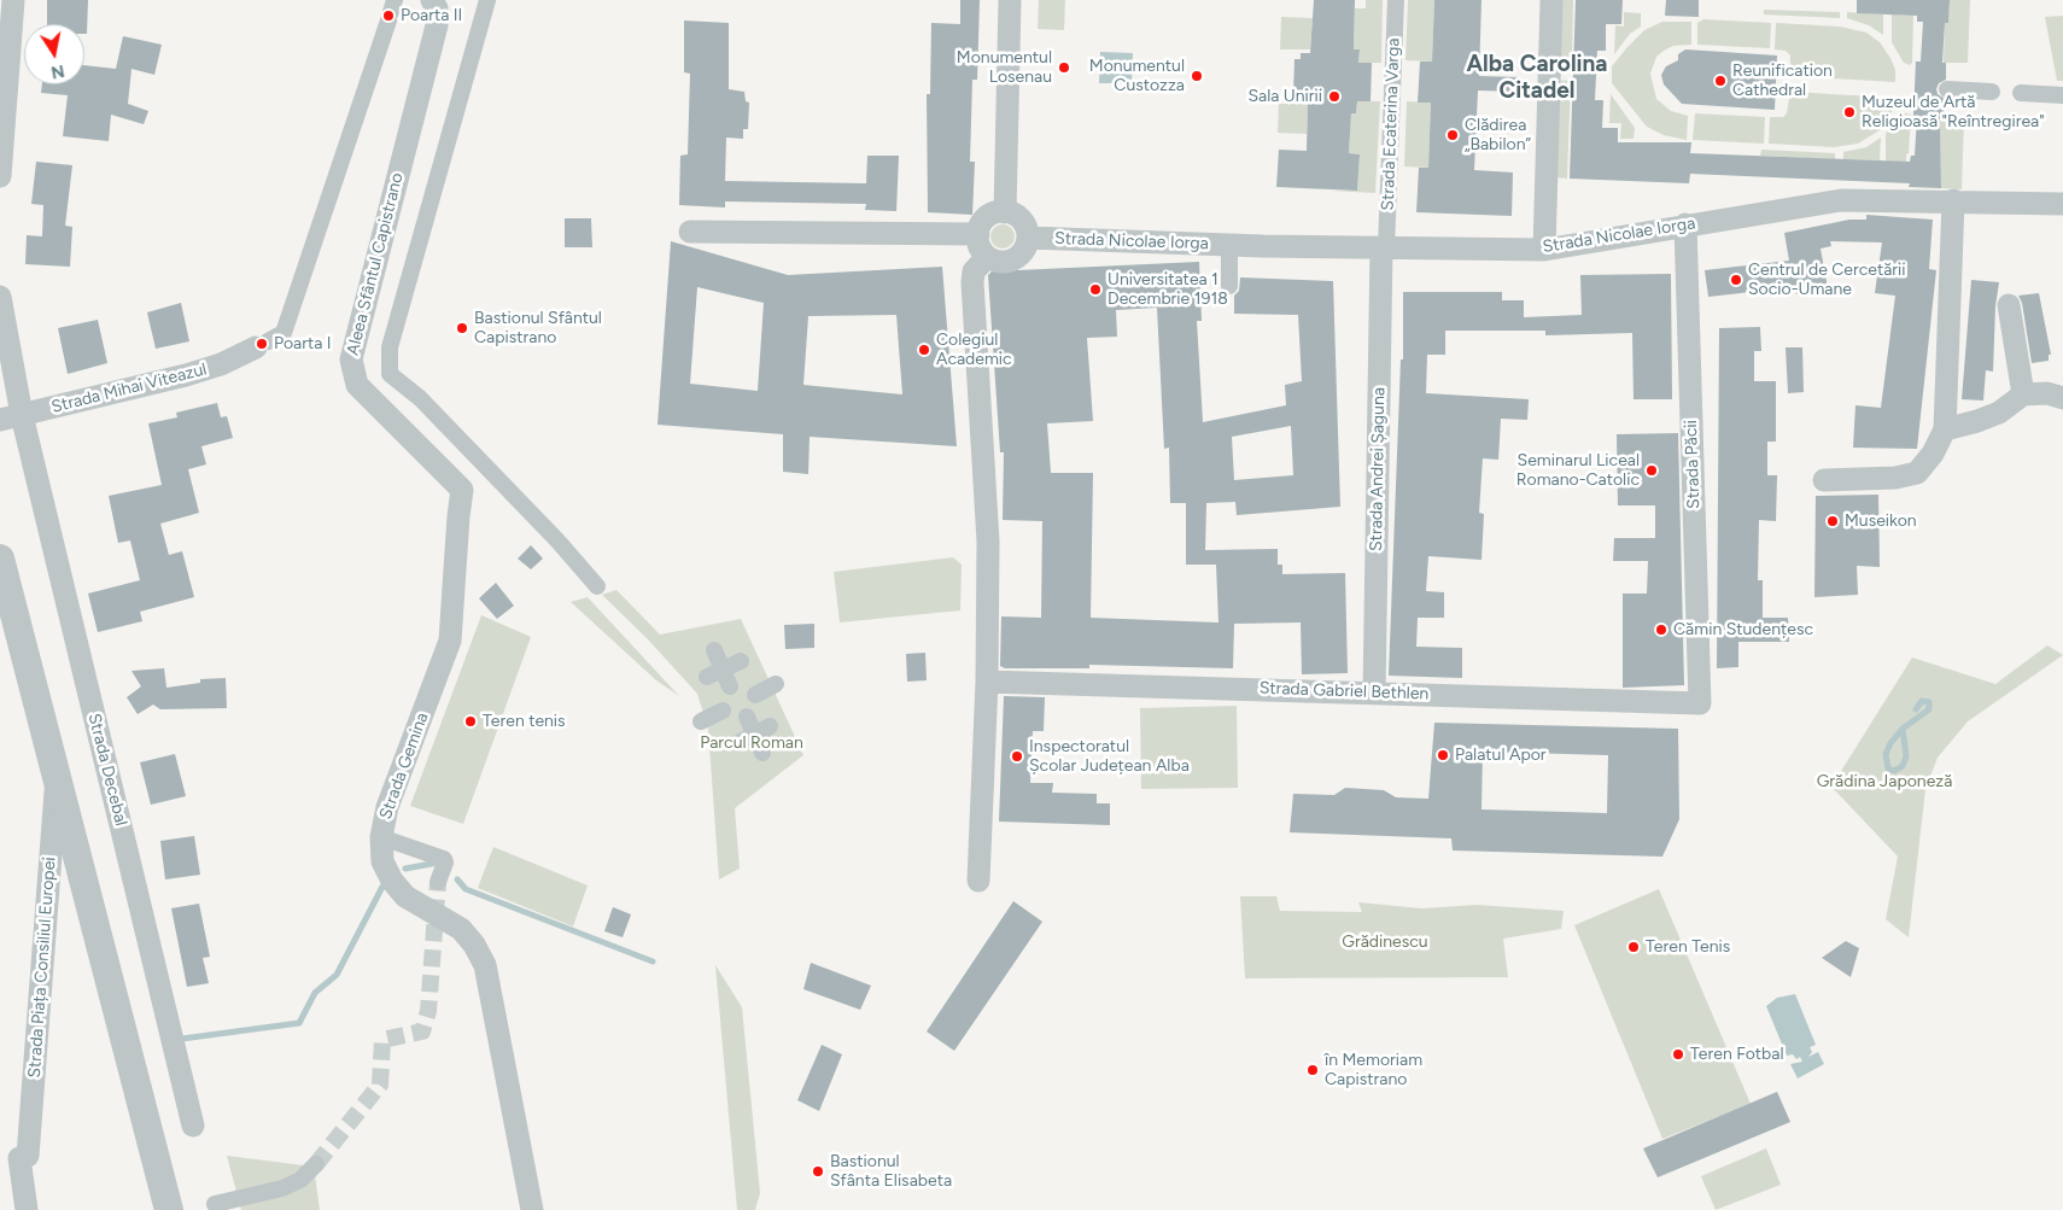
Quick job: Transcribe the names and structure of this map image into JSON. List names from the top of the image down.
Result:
{
  "streets": {
    "street": [
      "Strada Ecaterina Varga",
      "Strada Nicolae Iorga",
      "Aleea Sfântul Capistrano",
      "Strada Mihai Viteazul",
      "Strada Păcii",
      "Strada Andrei Șaguna",
      "Strada Gabriel Bethlen",
      "Strada Gemina",
      "Strada Decebal",
      "Strada Piața Consiliul Europei"
    ]
  },
  "crossings": [
    ["Strada Ecaterina Varga", "Strada Nicolae Iorga"],
    ["Strada Ecaterina Varga", "Strada Andrei Șaguna"],
    ["Strada Nicolae Iorga", "Strada Păcii"],
    ["Strada Nicolae Iorga", "Strada Andrei Șaguna"],
    ["Aleea Sfântul Capistrano", "Strada Gemina"],
    ["Strada Mihai Viteazul", "Strada Decebal"],
    ["Strada Păcii", "Strada Gabriel Bethlen"],
    ["Strada Andrei Șaguna", "Strada Gabriel Bethlen"]
  ],
  "districts": ["Alba Carolina Citadel"],
  "parks": ["Parcul Roman", "Grădina Japoneză", "Grădinescu"],
  "places": [
    "Poarta II",
    "Monumentul Losenau",
    "Monumentul Custozza",
    "Reunification Cathedral",
    "Sala Unirii",
    "Muzeul de Artă Religioasă \"Reîntregirea\"",
    "Clădirea „Babilon”",
    "Centrul de Cercetării Socio-Umane",
    "Universitatea 1 Decembrie 1918",
    "Bastionul Sfântul Capistrano",
    "Poarta I",
    "Colegiul Academic",
    "Seminarul Liceal Romano-Catolic",
    "Museikon",
    "Cămin Studențesc",
    "Teren tenis",
    "Palatul Apor",
    "Inspectoratul Școlar Județean Alba",
    "Teren Tenis",
    "Teren Fotbal",
    "în Memoriam Capistrano",
    "Bastionul Sfânta Elisabeta"
  ],
  "north": "bottom"
}
